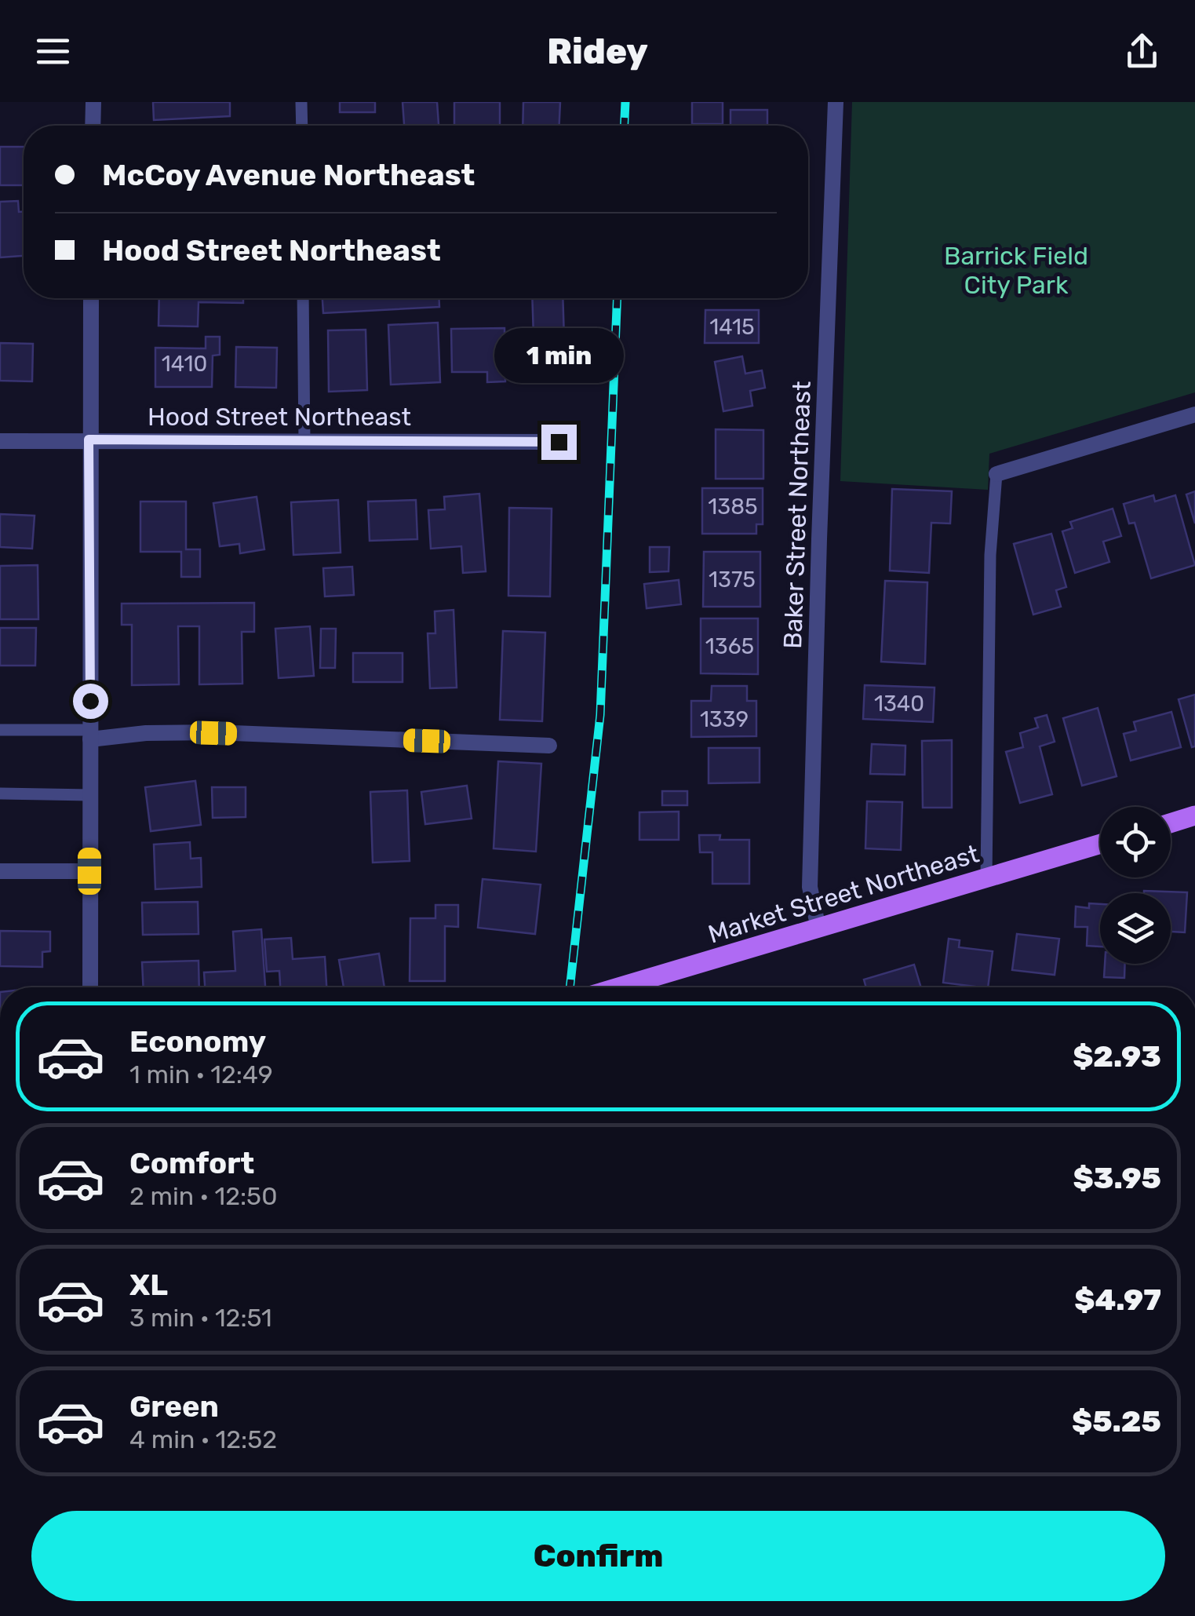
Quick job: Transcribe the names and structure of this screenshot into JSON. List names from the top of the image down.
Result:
{
  "streets": {
    "main road": ["Market Street Northeast"],
    "street": ["Hood Street Northeast", "Baker Street Northeast"]
  },
  "crossings": [
    ["Baker Street Northeast", "Market Street Northeast"]
  ],
  "parks": ["Barrick Field City Park"],
  "house_numbers": [
    "1415",
    "1410",
    "1385",
    "1375",
    "1365",
    "1340",
    "1339"
  ],
  "page": {
    "header": "Ridey",
    "banner": ["McCoy Avenue Northeast", "Hood Street Northeast"],
    "bubble": "1 min",
    "list": [
      {
        "name": "Economy",
        "note": "1 min · 12:49",
        "value": "$2.93"
      },
      {
        "name": "Comfort",
        "note": "2 min · 12:50",
        "value": "$3.95"
      },
      {
        "name": "XL",
        "note": "3 min · 12:51",
        "value": "$4.97"
      },
      {
        "name": "Green",
        "note": "4 min · 12:52",
        "value": "$5.25"
      }
    ],
    "buttons": "Confirm"
  }
}
